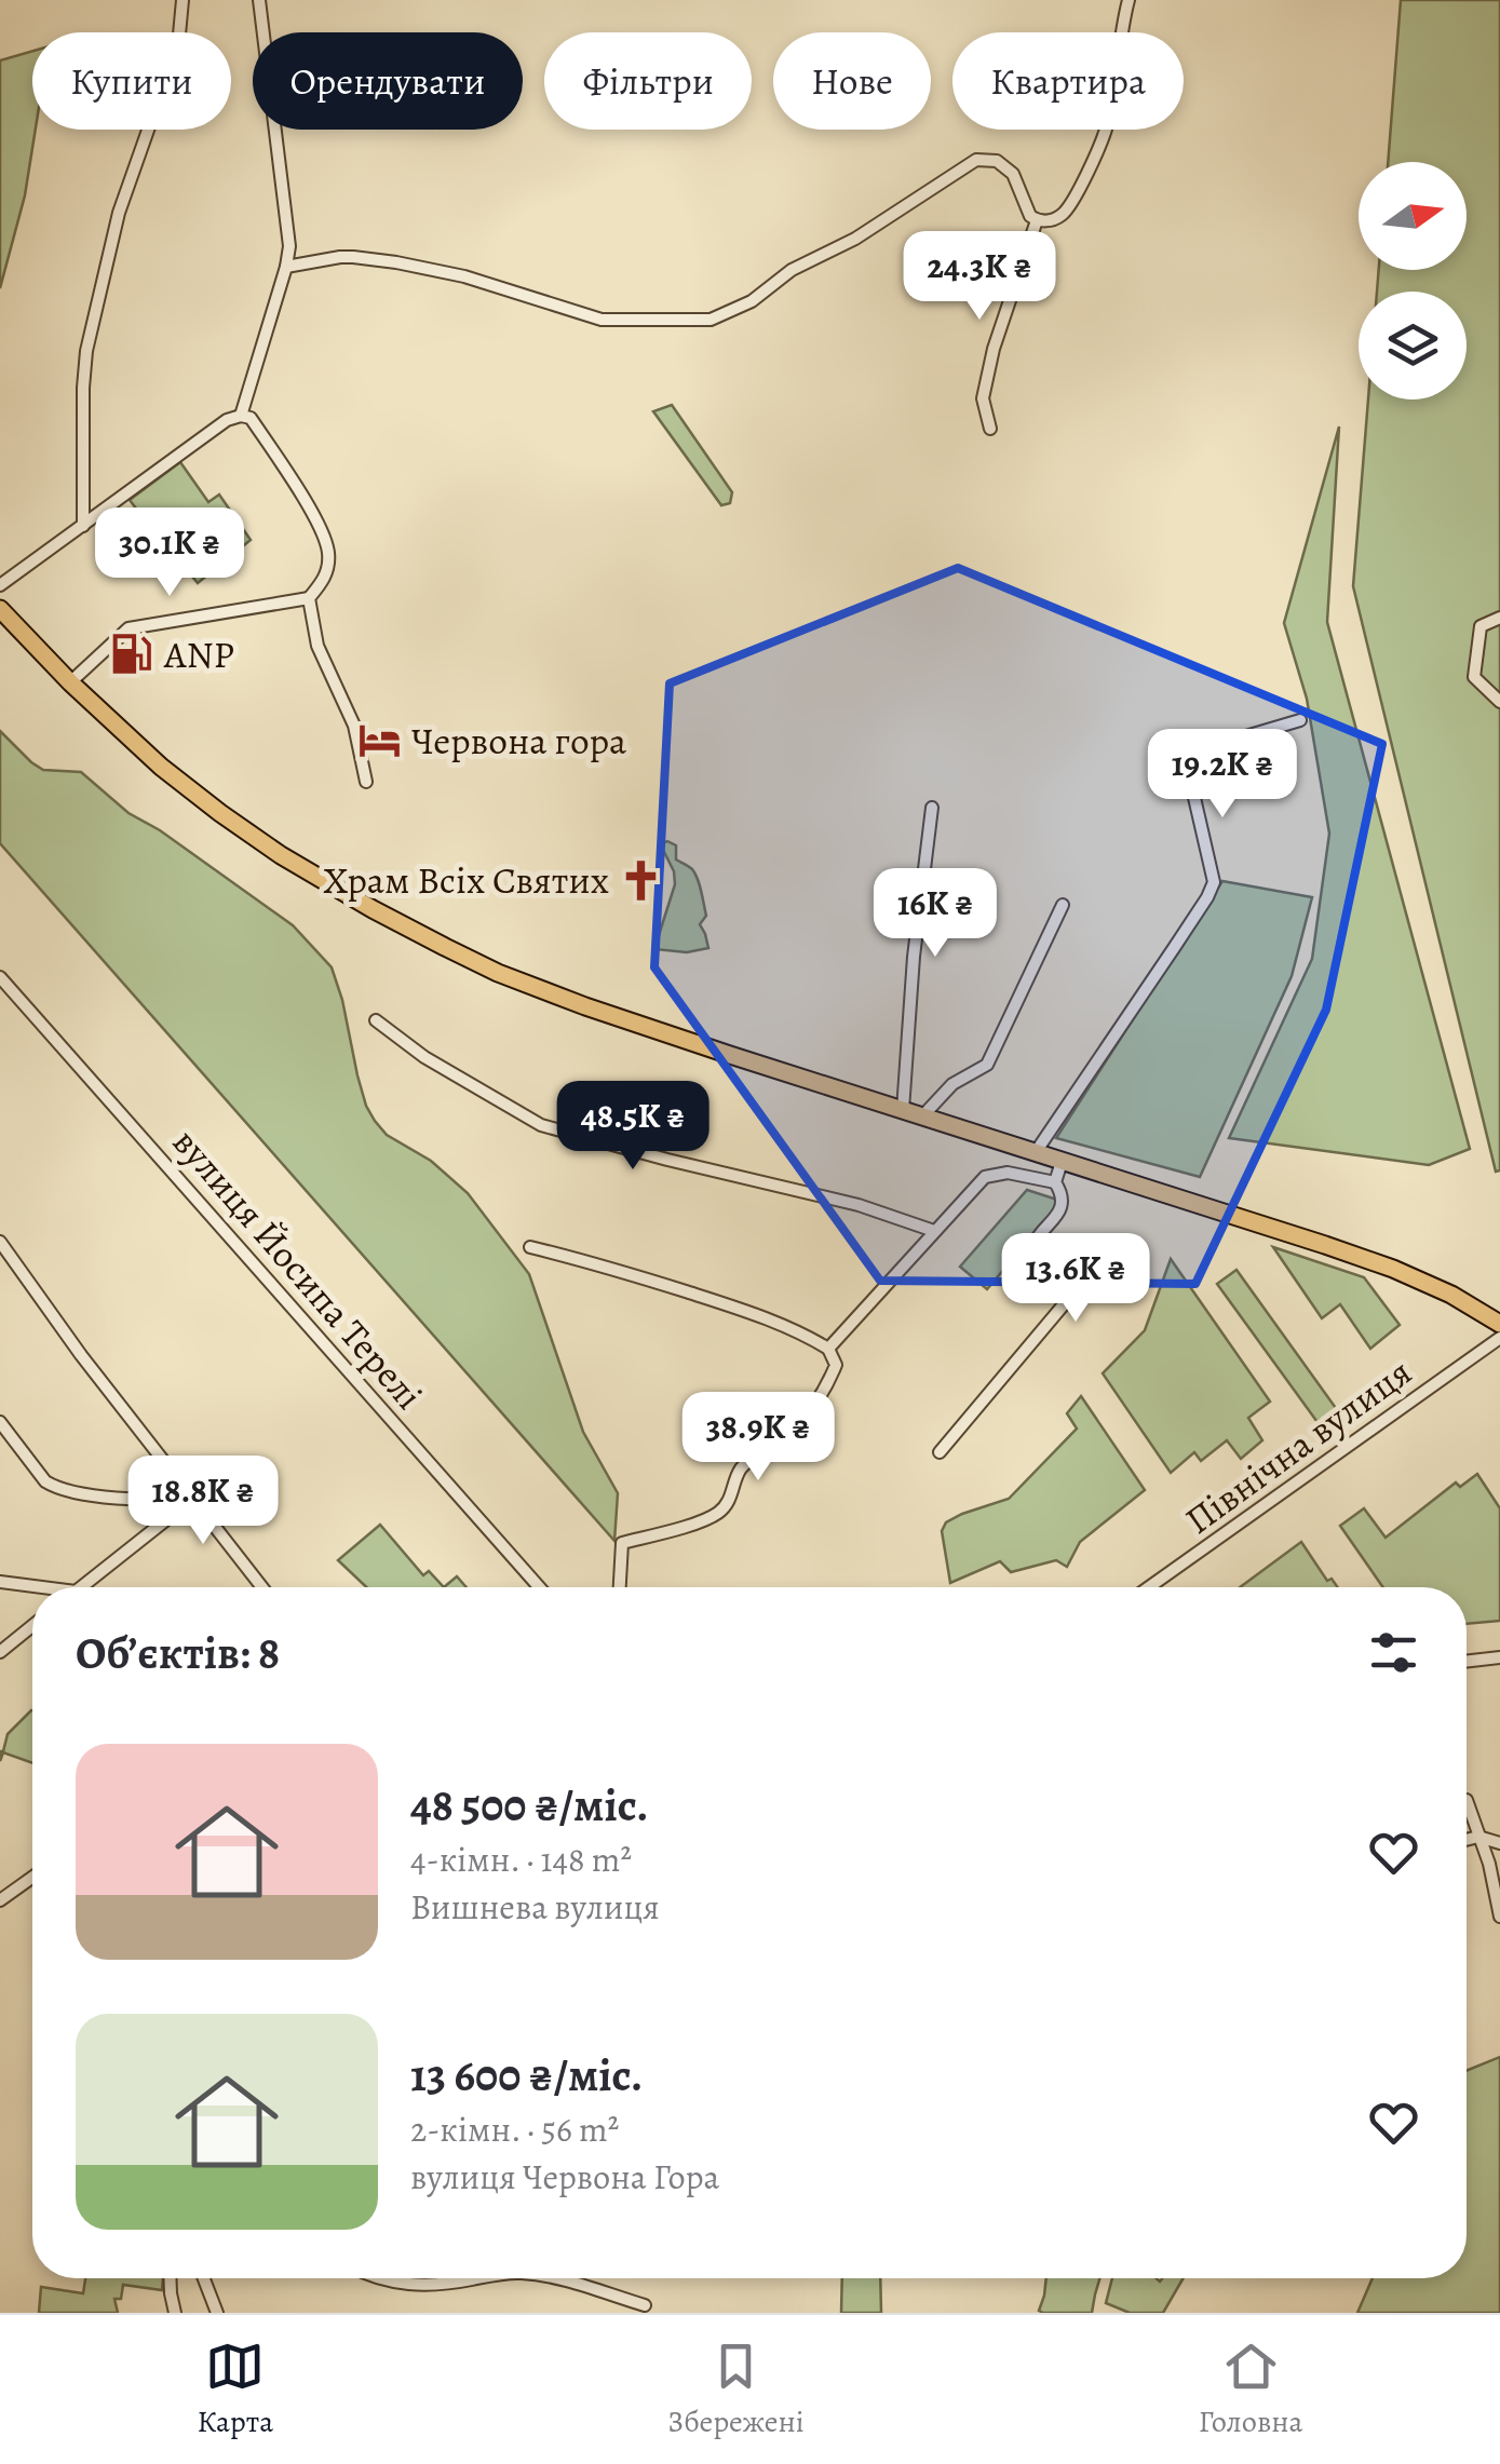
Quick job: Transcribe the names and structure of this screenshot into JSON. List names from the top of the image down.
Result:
{
  "streets": {
    "street": ["вулиця Йосипа Терелі", "Північна вулиця"]
  },
  "places": {
    "fuel station": ["ANP"],
    "hotel": ["Червона гора"],
    "church": ["Храм Всіх Святих"]
  },
  "north": "right",
  "page": {
    "chip": [
      "Купити",
      "Орендувати",
      "Фільтри",
      "Нове",
      "Квартира"
    ],
    "price": [
      "24.3K ₴",
      "30.1K ₴",
      "19.2K ₴",
      "16K ₴",
      "48.5K ₴",
      "13.6K ₴",
      "38.9K ₴",
      "18.8K ₴"
    ],
    "heading": "Об’єктів: 8",
    "list": [
      {
        "name": "48 500 ₴/міс.",
        "note": "4-кімн. · 148 m² · Вишнева вулиця"
      },
      {
        "name": "13 600 ₴/міс.",
        "note": "2-кімн. · 56 m² · вулиця Червона Гора"
      }
    ],
    "tabs": ["Карта", "Збережені", "Головна"]
  }
}
